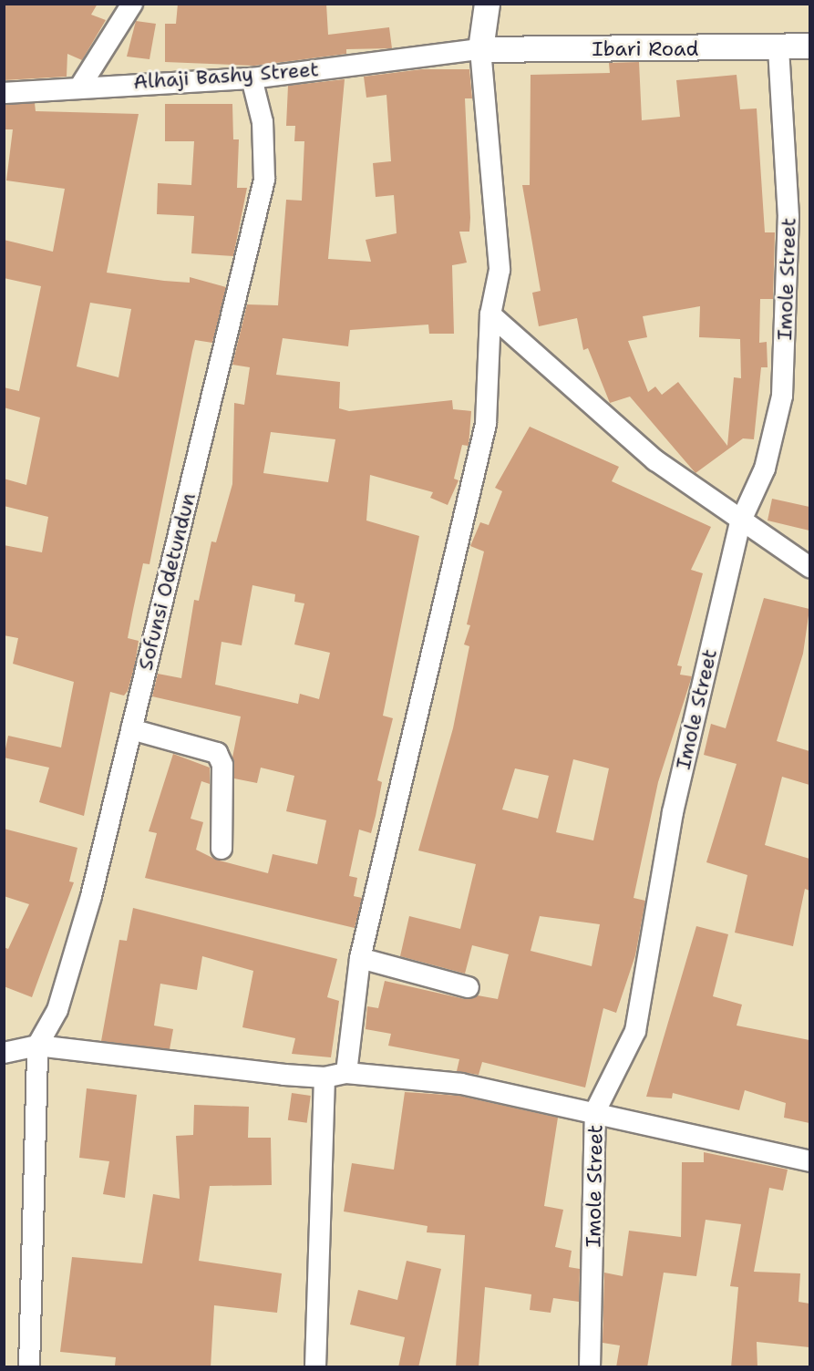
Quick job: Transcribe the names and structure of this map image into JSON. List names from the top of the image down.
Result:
{
  "streets": {
    "street": [
      "Ibari Road",
      "Alhaji Bashy Street",
      "Imole Street",
      "Sofunsi Odetundun"
    ]
  },
  "crossings": [
    ["Ibari Road", "Alhaji Bashy Street"],
    ["Ibari Road", "Imole Street"],
    ["Alhaji Bashy Street", "Sofunsi Odetundun"]
  ]
}
